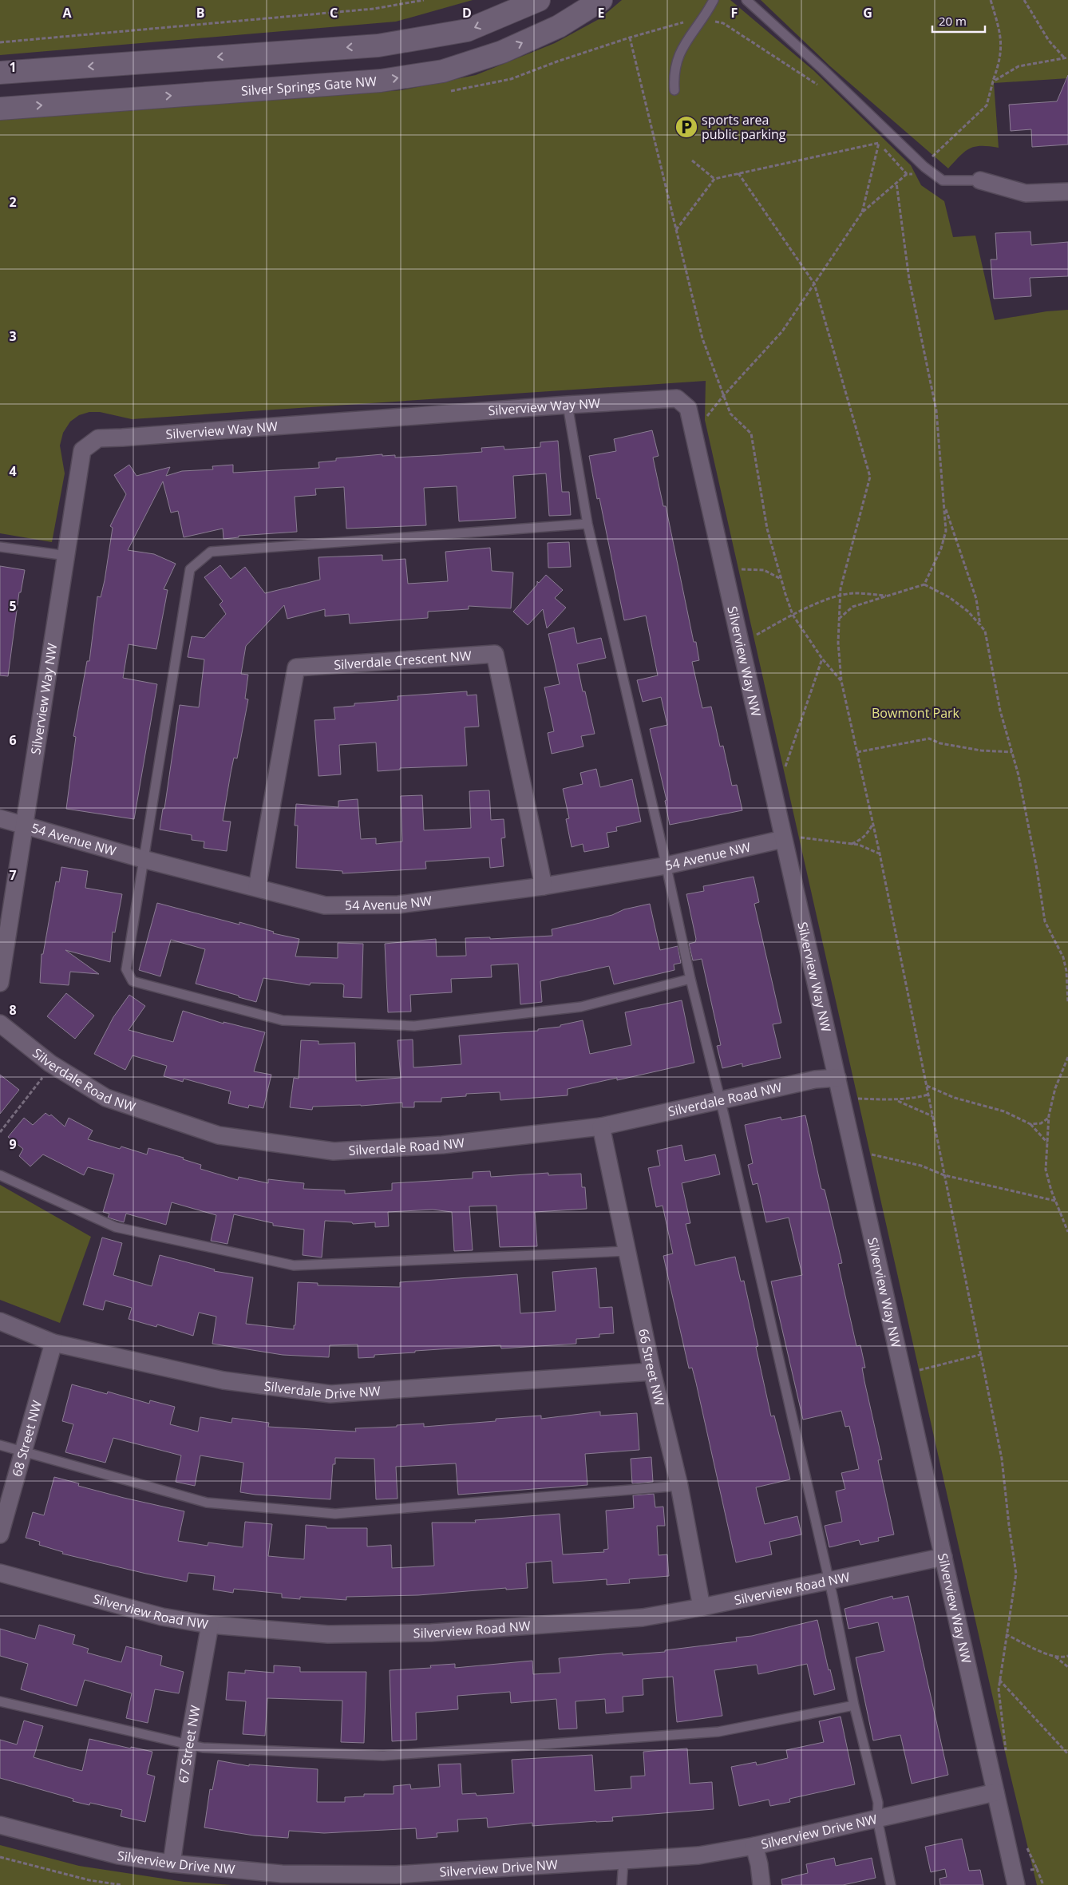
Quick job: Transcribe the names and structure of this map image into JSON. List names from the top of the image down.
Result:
{
  "streets": {
    "street": [
      "Silver Springs Gate NW",
      "Silverview Way NW",
      "Silverdale Crescent NW",
      "54 Avenue NW",
      "Silverdale Road NW",
      "66 Street NW",
      "Silverdale Drive NW",
      "68 Street NW",
      "Silverview Road NW",
      "67 Street NW",
      "Silverview Drive NW"
    ]
  },
  "crossings": [
    ["Silverview Way NW", "54 Avenue NW"],
    ["Silverview Way NW", "Silverdale Road NW"],
    ["Silverview Way NW", "Silverview Road NW"],
    ["Silverview Way NW", "Silverview Drive NW"],
    ["Silverdale Crescent NW", "54 Avenue NW"],
    ["Silverdale Road NW", "66 Street NW"],
    ["66 Street NW", "Silverdale Drive NW"],
    ["66 Street NW", "Silverview Road NW"],
    ["Silverdale Drive NW", "68 Street NW"],
    ["Silverview Road NW", "67 Street NW"],
    ["67 Street NW", "Silverview Drive NW"]
  ],
  "parks": ["Bowmont Park"],
  "places": {
    "parking": ["sports area public parking"]
  },
  "scale_bar": "20 m",
  "grid": {
    "columns": [
      "A",
      "B",
      "C",
      "D",
      "E",
      "F",
      "G"
    ],
    "rows": [
      "1",
      "2",
      "3",
      "4",
      "5",
      "6",
      "7",
      "8",
      "9"
    ]
  }
}
